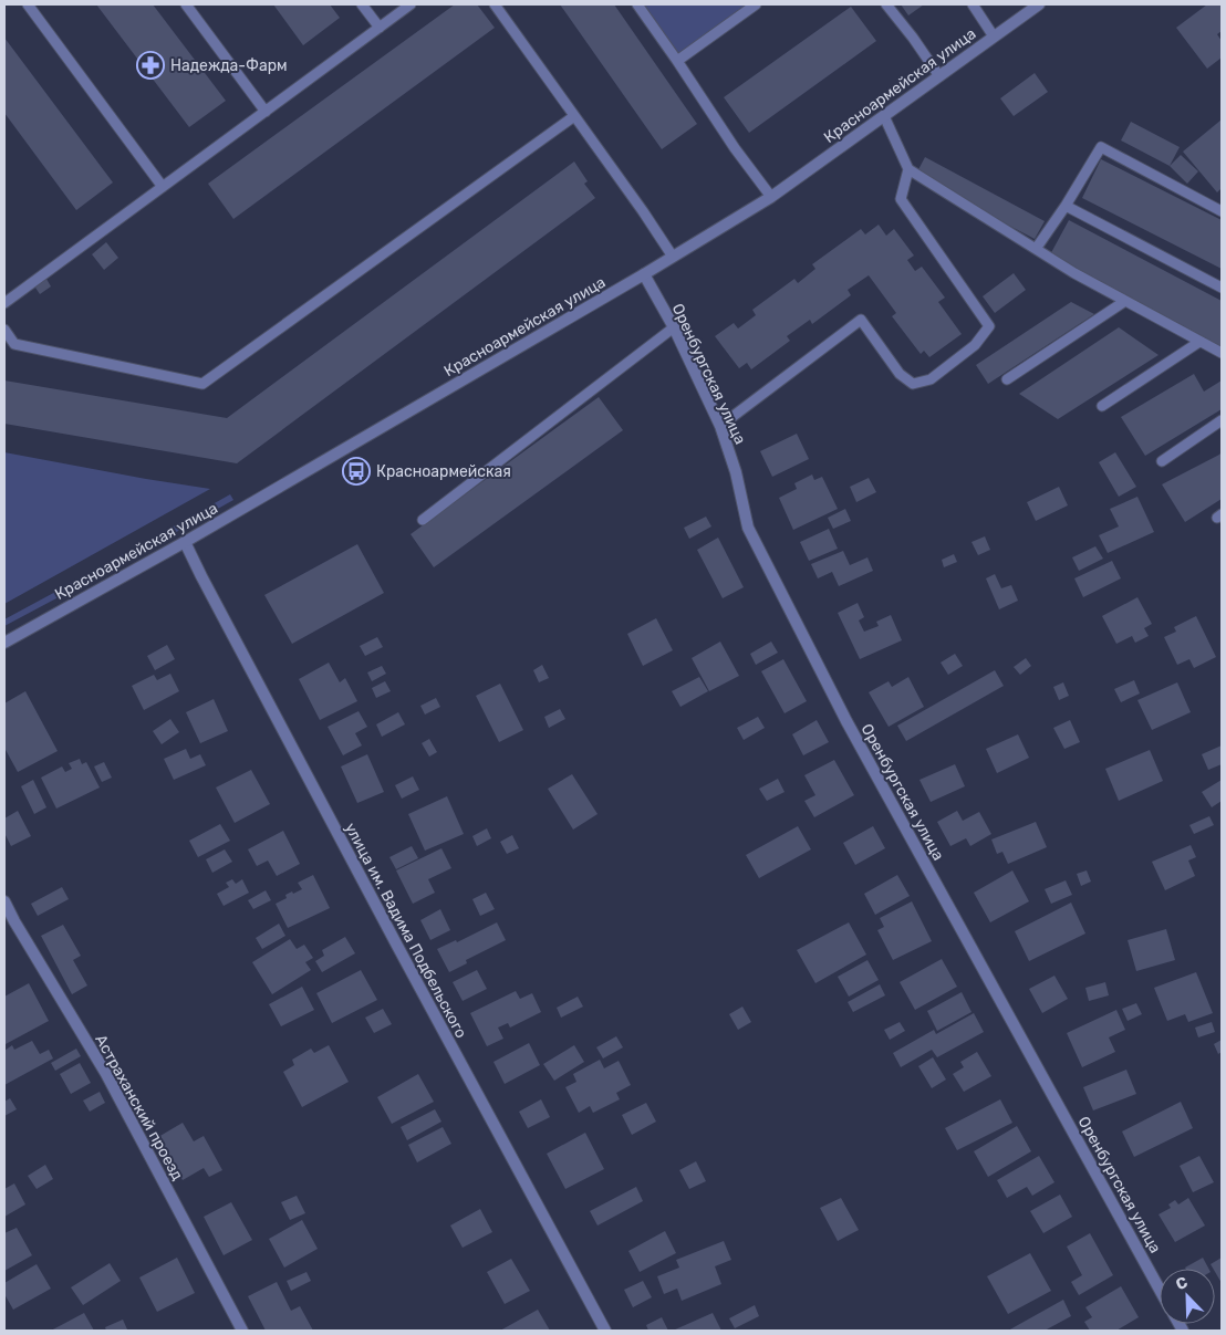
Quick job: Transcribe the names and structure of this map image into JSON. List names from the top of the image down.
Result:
{
  "streets": {
    "street": [
      "Красноармейская улица",
      "Оренбургская улица",
      "улица им. Вадима Подбельского",
      "Астраханский проезд"
    ]
  },
  "crossings": [
    ["Красноармейская улица", "Оренбургская улица"],
    ["Красноармейская улица", "улица им. Вадима Подбельского"]
  ],
  "places": {
    "pharmacy": ["Надежда-Фарм"],
    "bus stop": ["Красноармейская"]
  },
  "north": "top left"
}
